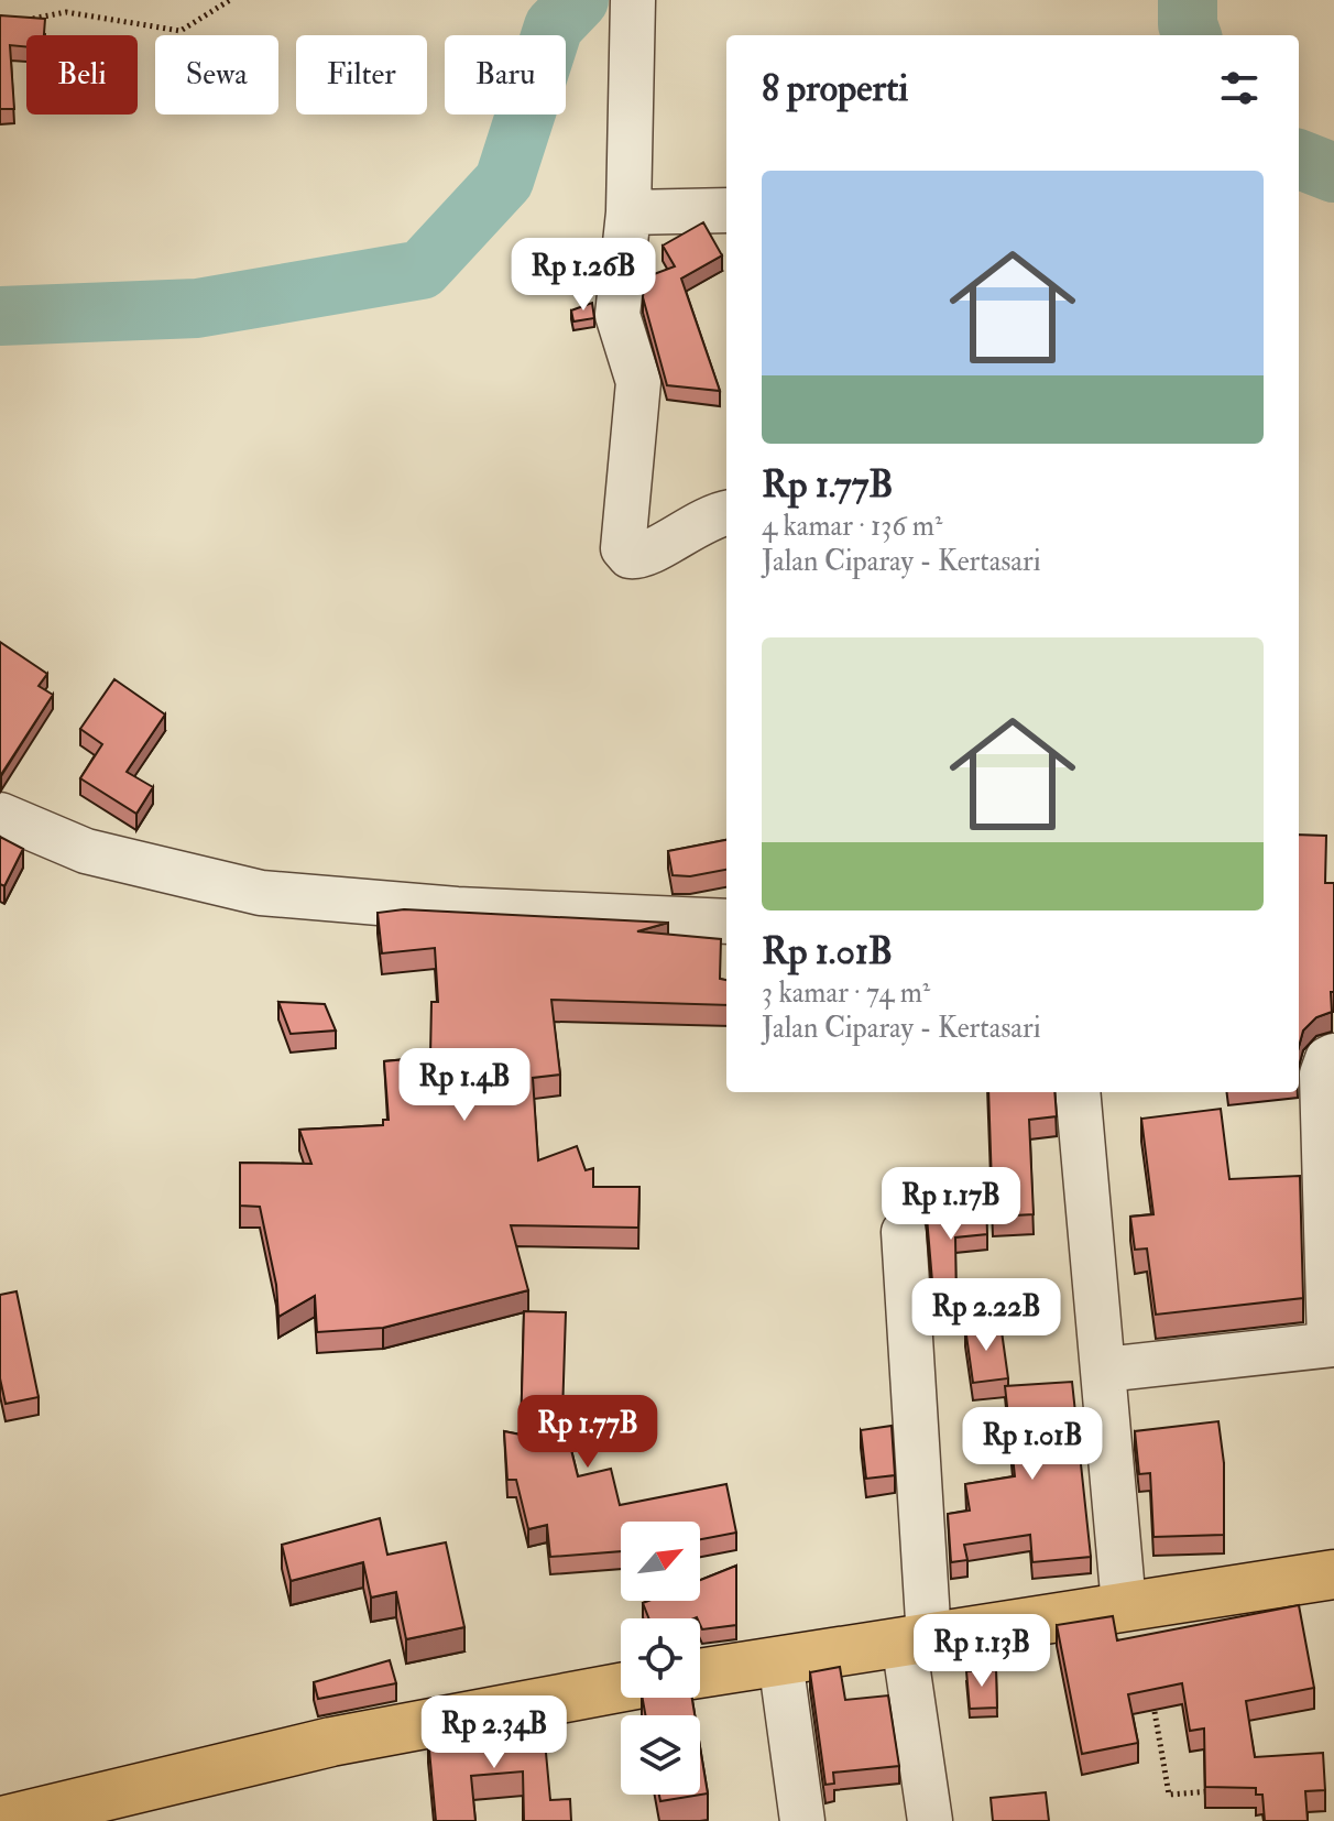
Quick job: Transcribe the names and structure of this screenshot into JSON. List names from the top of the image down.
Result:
{
  "north": "top right",
  "page": {
    "chip": [
      "Beli",
      "Sewa",
      "Filter",
      "Baru"
    ],
    "heading": "8 properti",
    "list": [
      {
        "name": "Rp 1.77B",
        "note": "4 kamar · 136 m² · Jalan Ciparay - Kertasari"
      },
      {
        "name": "Rp 1.01B",
        "note": "3 kamar · 74 m² · Jalan Ciparay - Kertasari"
      }
    ],
    "price": [
      "Rp 1.26B",
      "Rp 1.4B",
      "Rp 1.17B",
      "Rp 2.22B",
      "Rp 1.77B",
      "Rp 1.01B",
      "Rp 1.13B",
      "Rp 2.34B"
    ]
  }
}
